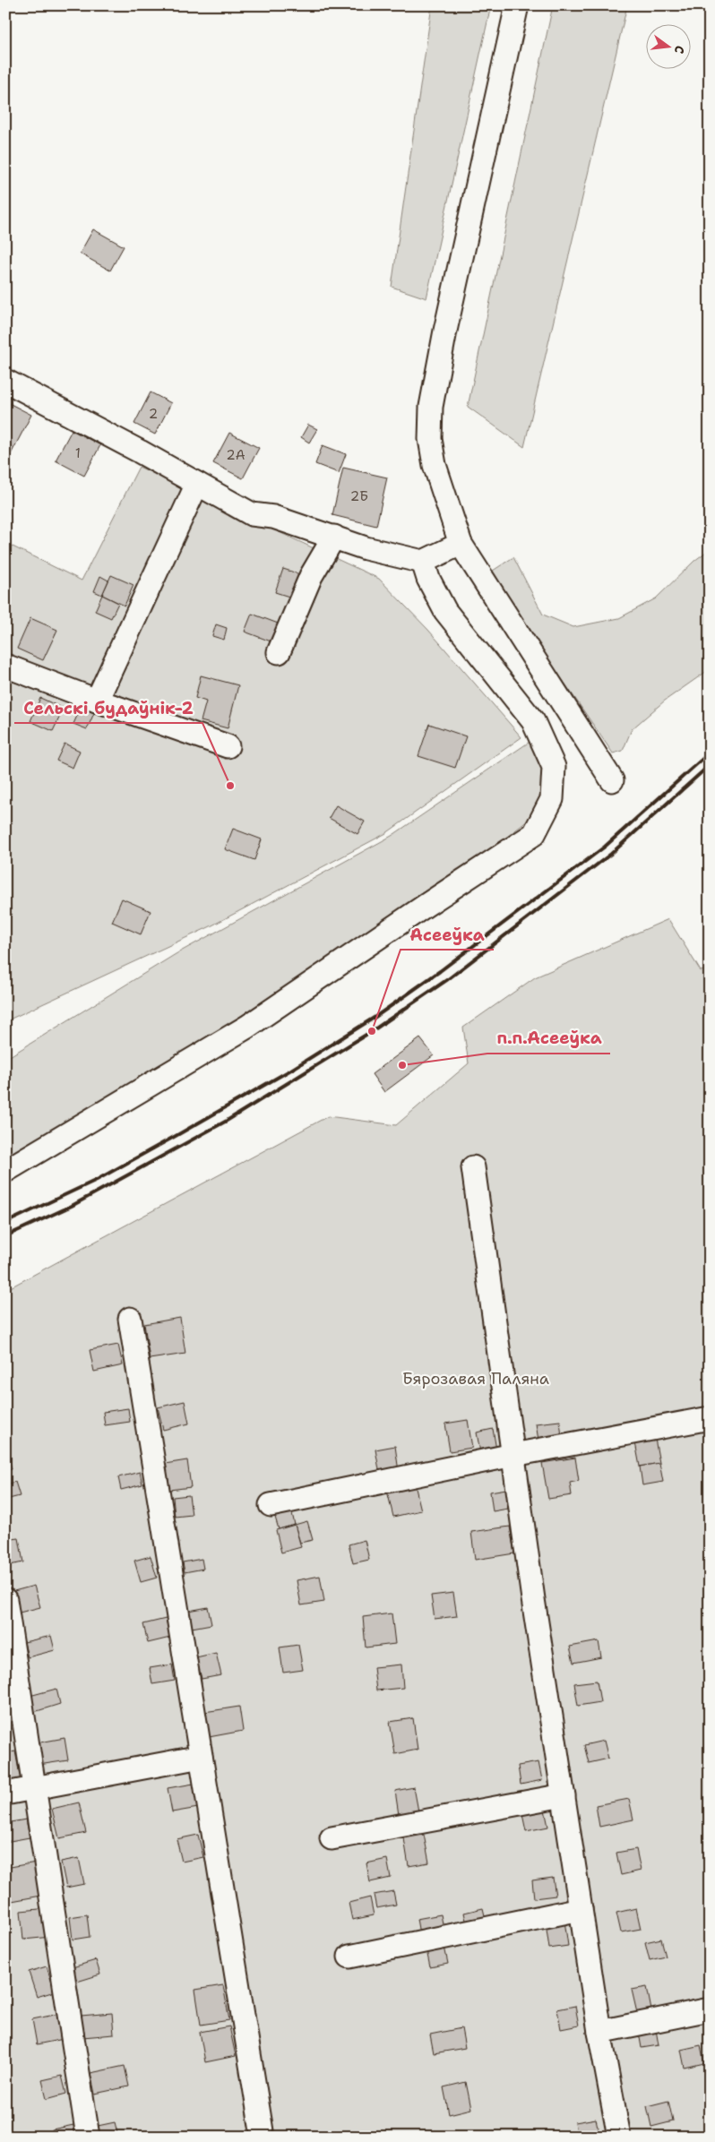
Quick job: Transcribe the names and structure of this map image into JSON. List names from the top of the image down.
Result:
{
  "parks": ["Бярозавая Паляна"],
  "places": ["Сельскі будаўнік-2", "Асееўка", "п.п.Асееўка"],
  "house_numbers": [
    "2",
    "1",
    "2А",
    "2Б"
  ],
  "north": "right"
}
